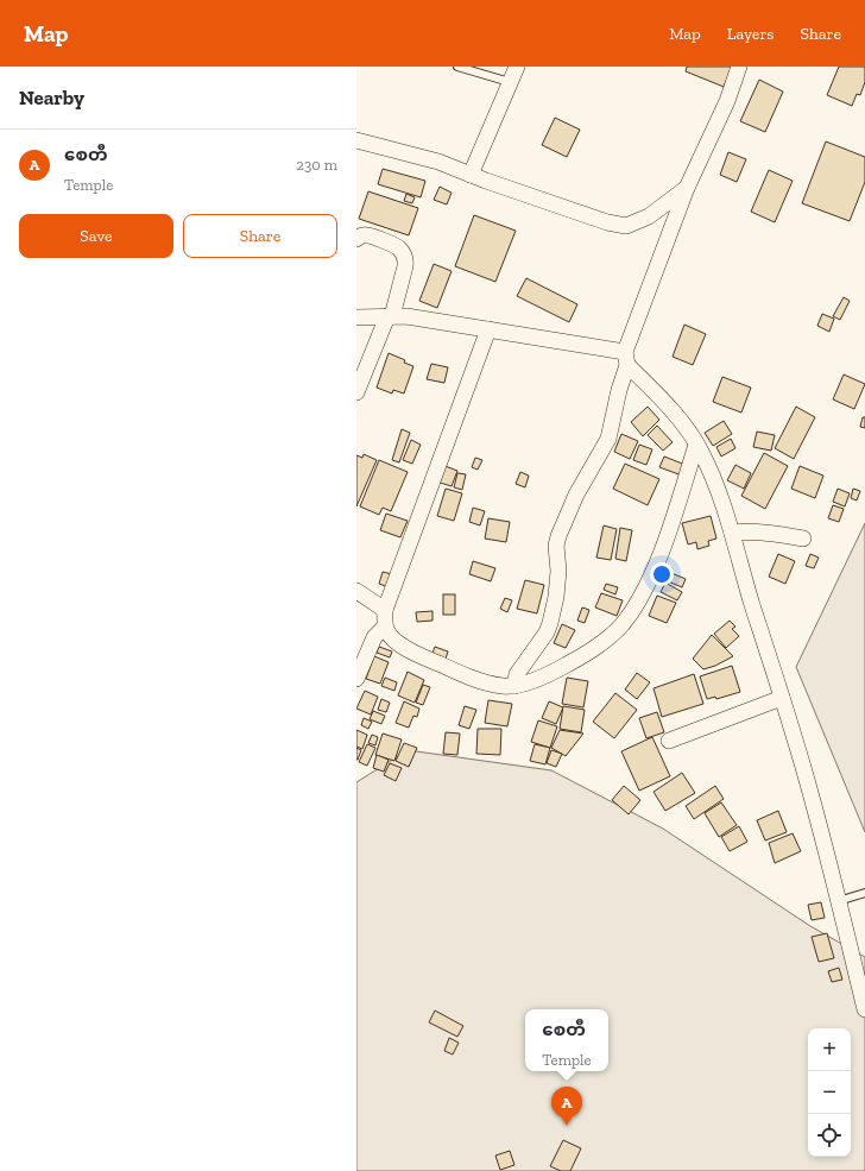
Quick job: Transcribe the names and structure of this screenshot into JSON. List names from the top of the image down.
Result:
{
  "page": {
    "header": "Map",
    "nav": ["Map", "Layers", "Share"],
    "heading": "Nearby",
    "list": [
      {
        "mark": "A",
        "name": "စေတီ",
        "note": "Temple",
        "value": "230 m"
      }
    ],
    "buttons": ["Save", "Share"],
    "popup": ["စေတီ", "Temple"],
    "map_buttons": ["+", "−"],
    "pins": "A"
  }
}
